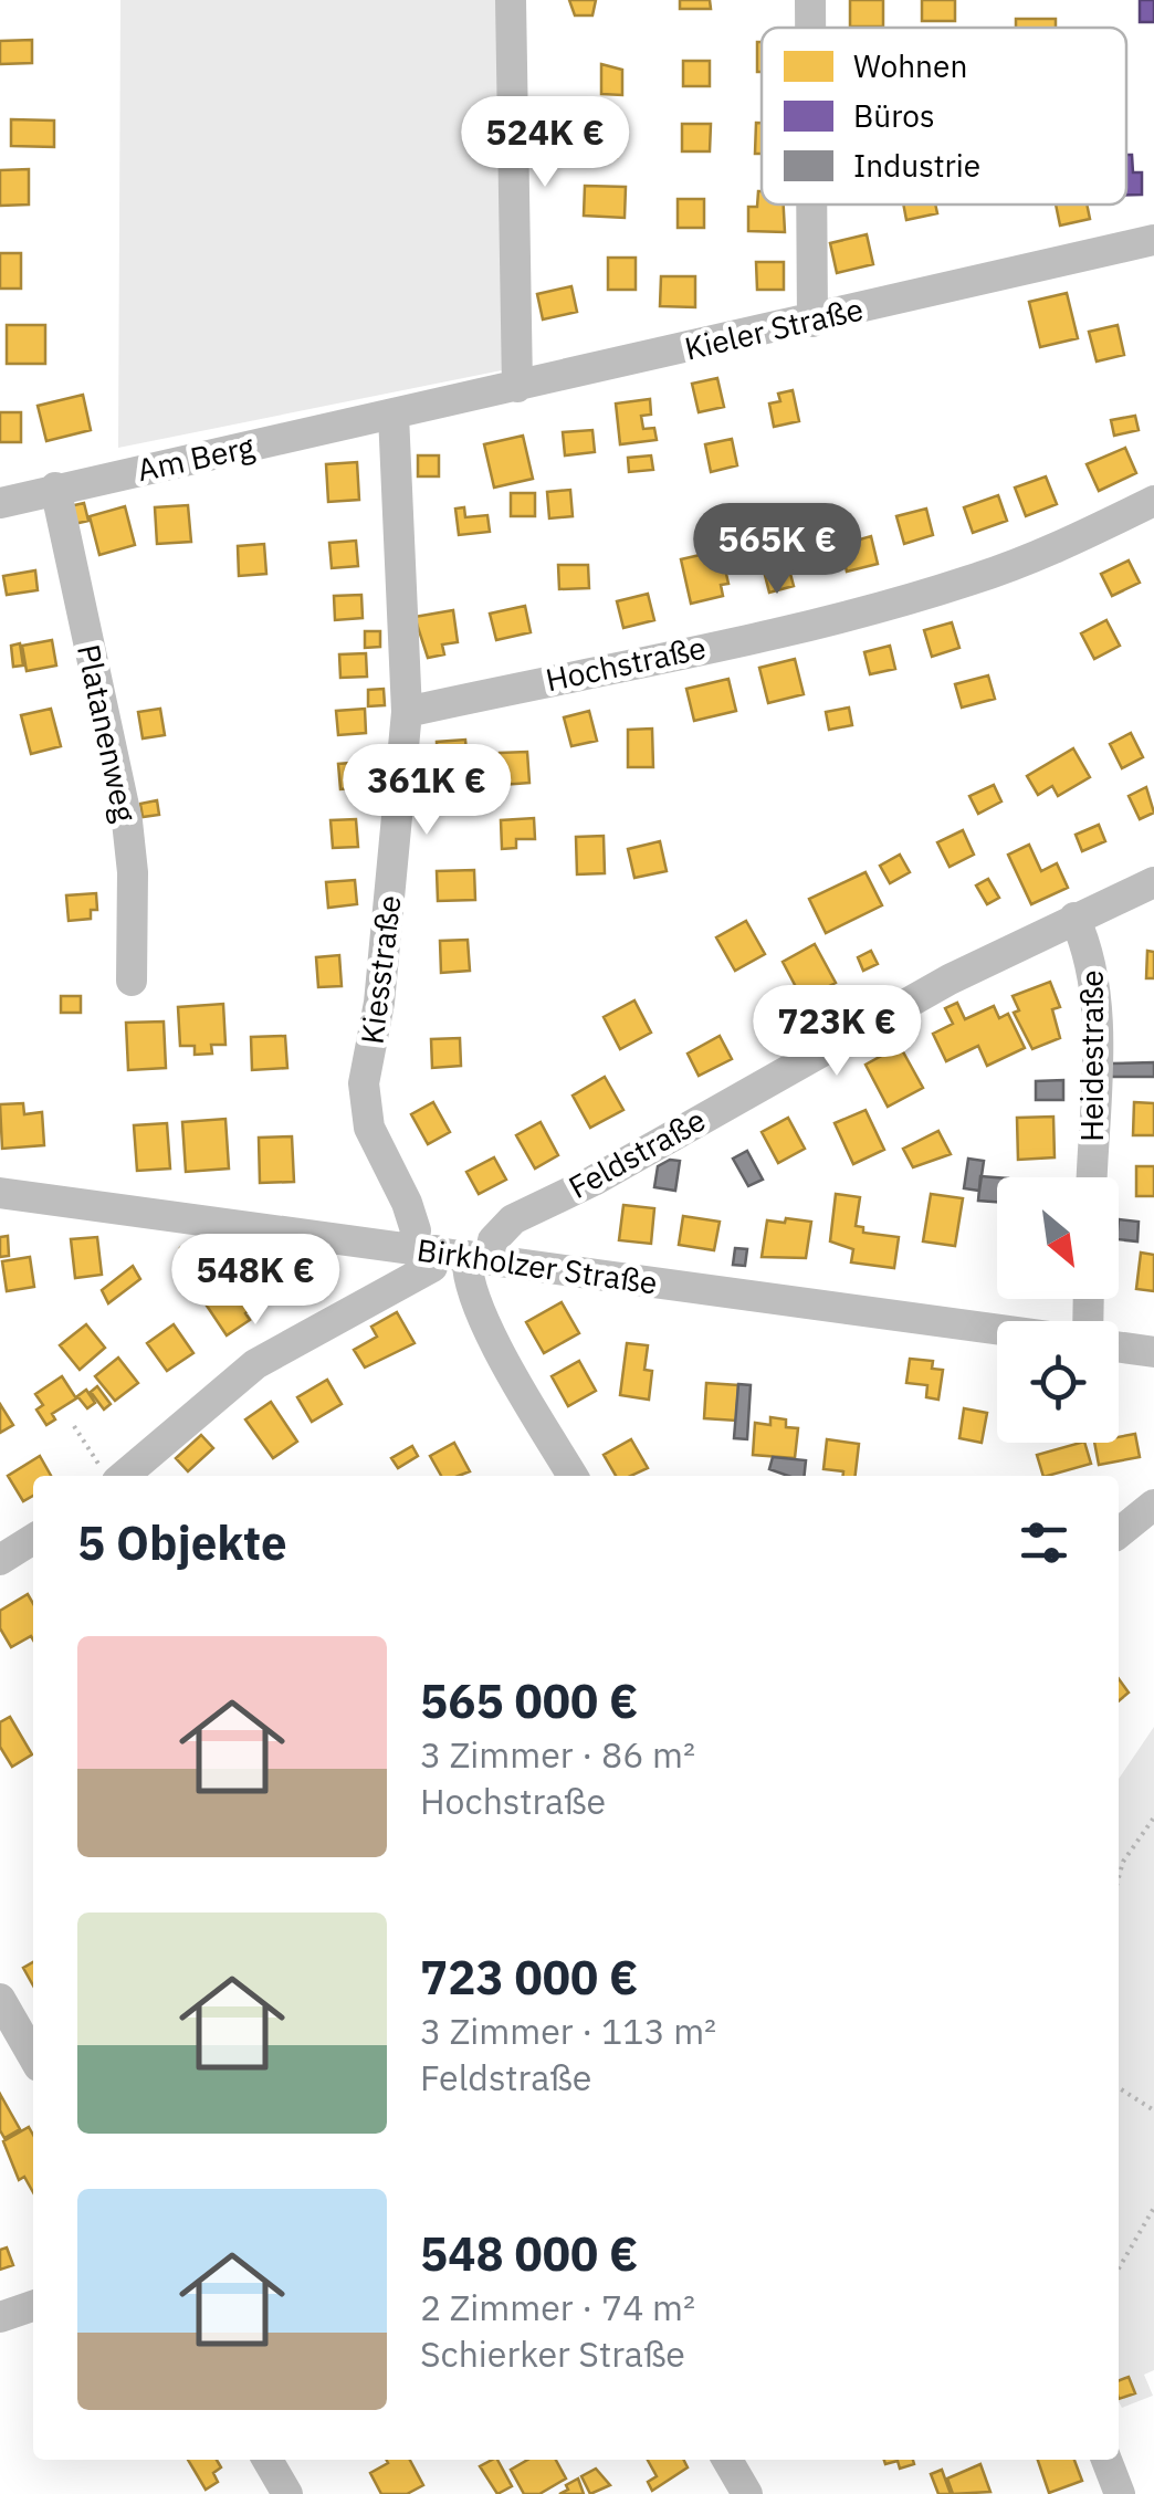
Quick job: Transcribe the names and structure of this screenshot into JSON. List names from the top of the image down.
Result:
{
  "streets": {
    "street": [
      "Kieler Straße",
      "Am Berg",
      "Hochstraße",
      "Platanenweg",
      "Kiesstraße",
      "Heidestraße",
      "Feldstraße",
      "Birkholzer Straße"
    ]
  },
  "crossings": [
    ["Kieler Straße", "Am Berg"],
    ["Kieler Straße", "Kiesstraße"],
    ["Am Berg", "Platanenweg"],
    ["Am Berg", "Kiesstraße"],
    ["Hochstraße", "Kiesstraße"],
    ["Kiesstraße", "Birkholzer Straße"],
    ["Heidestraße", "Feldstraße"],
    ["Feldstraße", "Birkholzer Straße"]
  ],
  "legend": ["Wohnen", "Büros", "Industrie"],
  "north": "bottom right",
  "page": {
    "price": [
      "524K €",
      "565K €",
      "361K €",
      "723K €",
      "548K €"
    ],
    "heading": "5 Objekte",
    "list": [
      {
        "name": "565 000 €",
        "note": "3 Zimmer · 86 m² · Hochstraße"
      },
      {
        "name": "723 000 €",
        "note": "3 Zimmer · 113 m² · Feldstraße"
      },
      {
        "name": "548 000 €",
        "note": "2 Zimmer · 74 m² · Schierker Straße"
      }
    ]
  }
}
